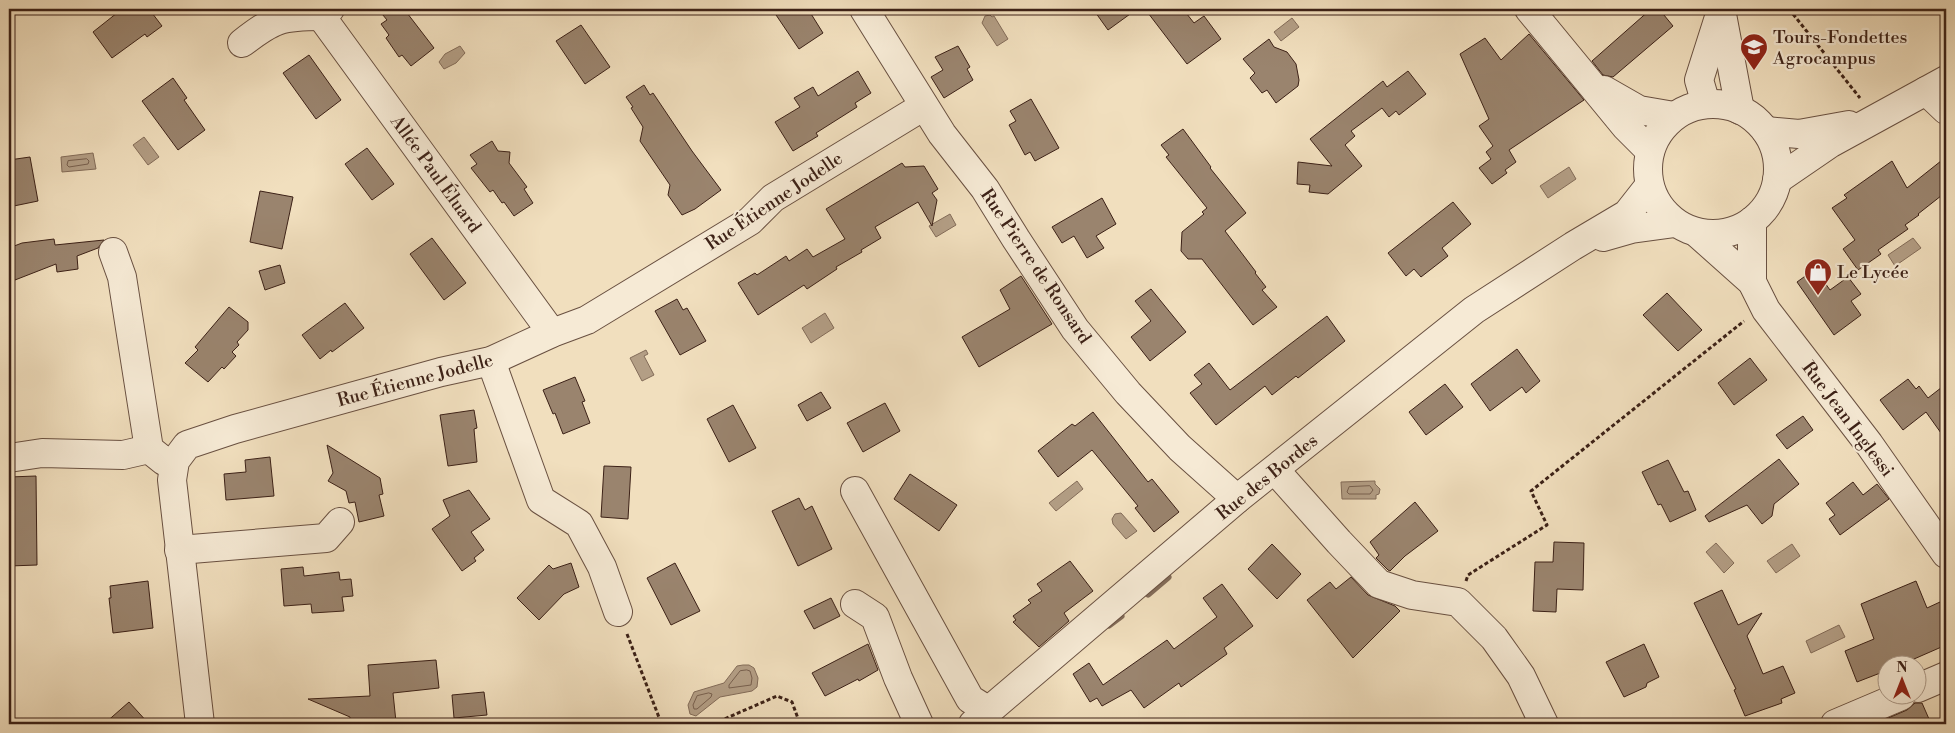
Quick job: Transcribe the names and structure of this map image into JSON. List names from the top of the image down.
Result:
{
  "streets": {
    "street": [
      "Allée Paul Éluard",
      "Rue Étienne Jodelle",
      "Rue Pierre de Ronsard",
      "Rue Jean Inglessi",
      "Rue des Bordes"
    ]
  },
  "crossings": [
    ["Allée Paul Éluard", "Rue Étienne Jodelle"],
    ["Rue Étienne Jodelle", "Rue Pierre de Ronsard"],
    ["Rue Pierre de Ronsard", "Rue des Bordes"],
    ["Rue Jean Inglessi", "Rue des Bordes"]
  ],
  "places": {
    "school or university": ["Tours-Fondettes Agrocampus"],
    "shop": ["Le Lycée"]
  },
  "north": "top"
}
